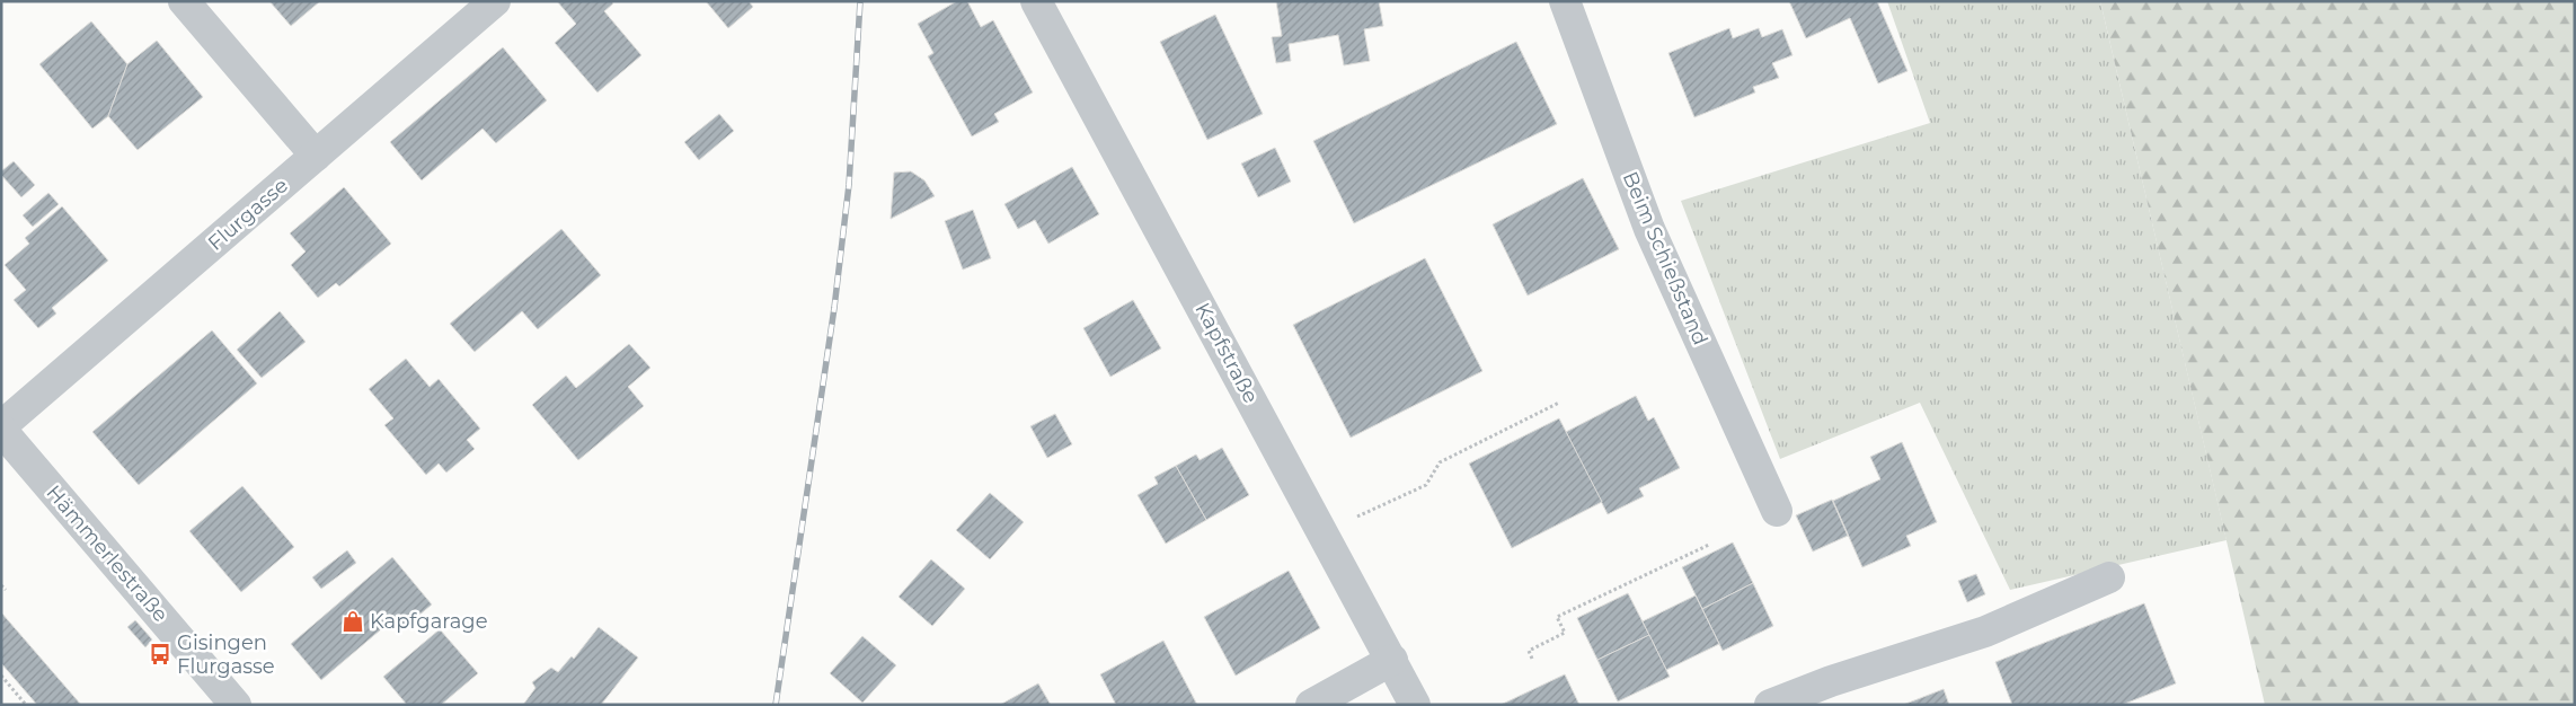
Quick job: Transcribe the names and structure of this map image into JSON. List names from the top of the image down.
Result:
{
  "streets": {
    "street": [
      "Flurgasse",
      "Beim Schießstand",
      "Kapfstraße",
      "Hämmerlestraße"
    ]
  },
  "crossings": [
    ["Flurgasse", "Hämmerlestraße"]
  ],
  "places": {
    "shop": ["Kapfgarage"],
    "bus stop": ["Gisingen Flurgasse"]
  }
}
